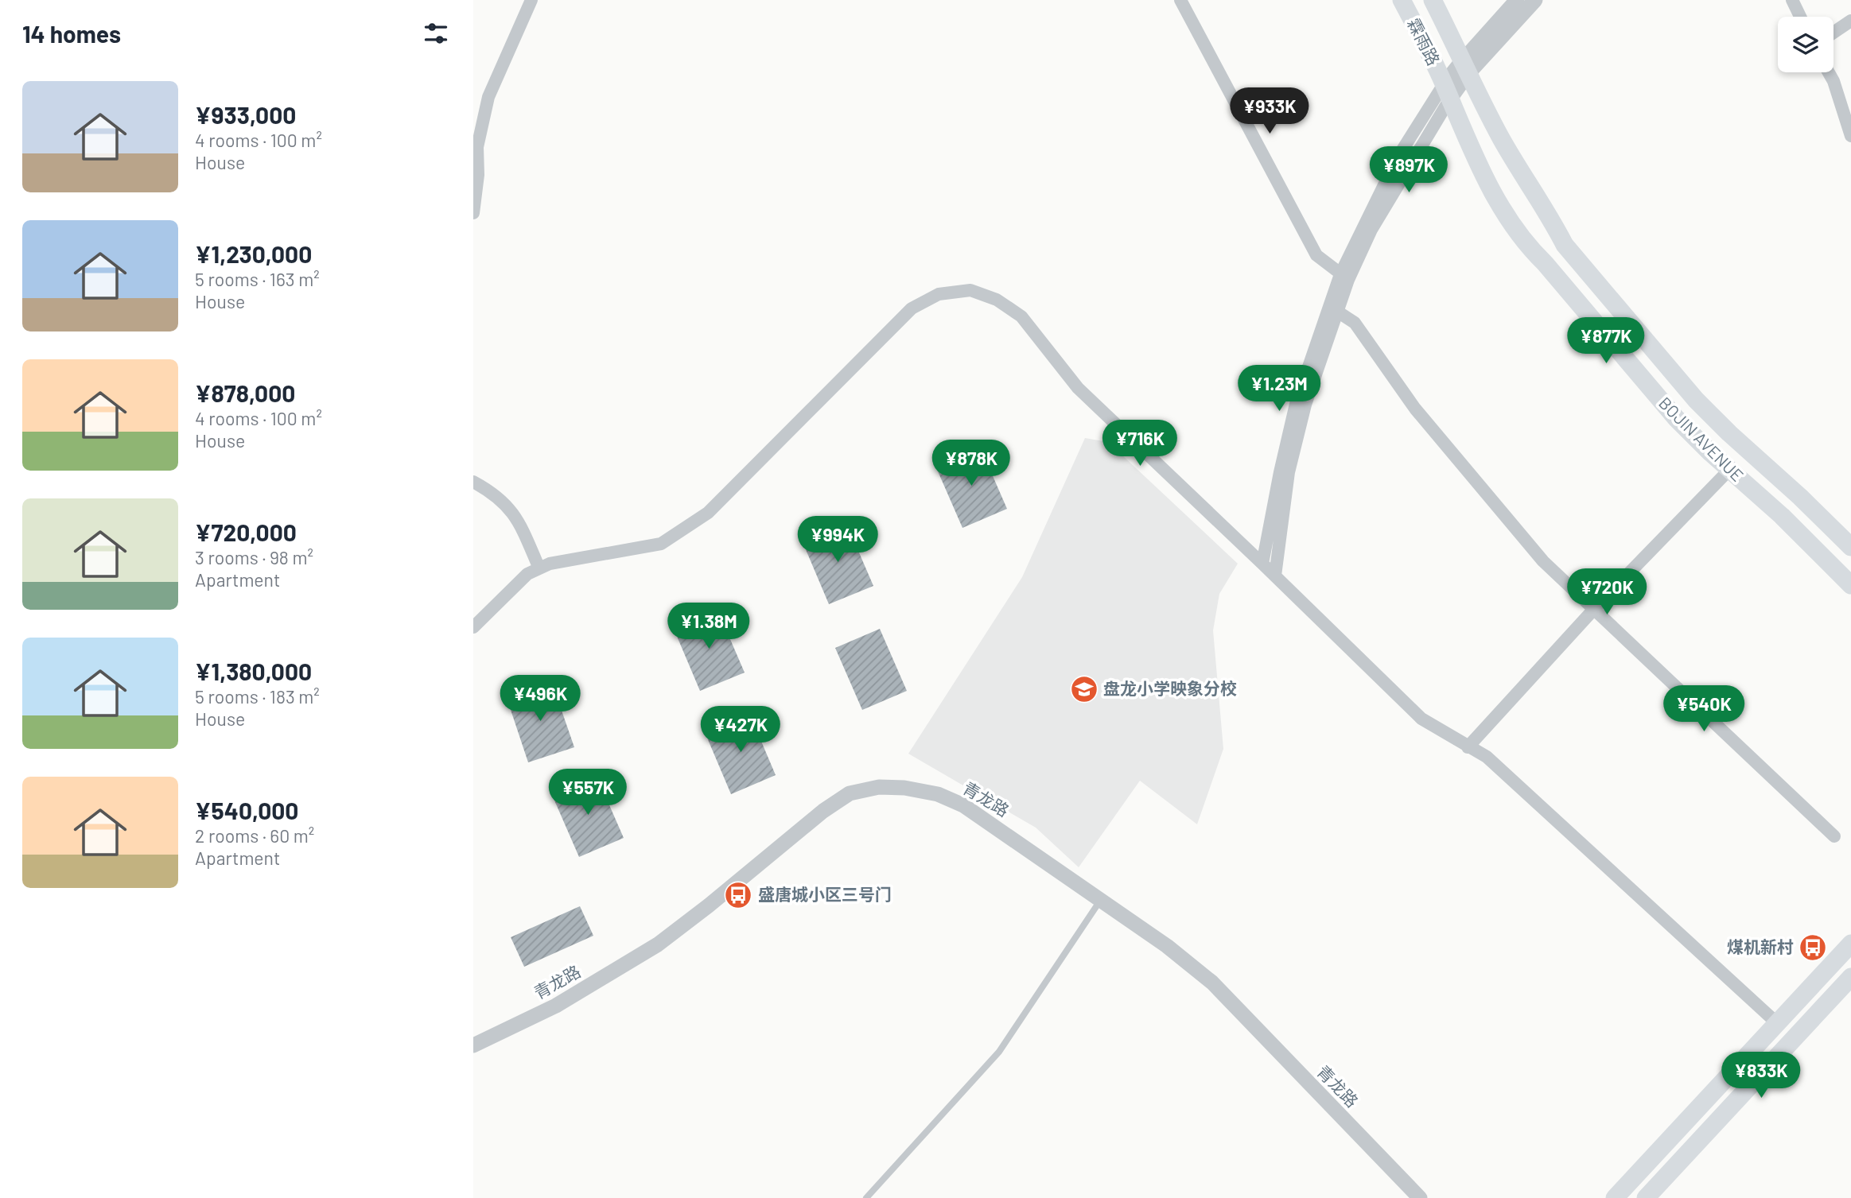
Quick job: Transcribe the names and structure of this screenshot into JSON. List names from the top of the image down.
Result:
{
  "streets": {
    "main road": ["霖雨路", "BOJIN AVENUE"],
    "street": ["青龙路"]
  },
  "crossings": [
    ["霖雨路", "BOJIN AVENUE"]
  ],
  "places": {
    "school or university": ["盘龙小学映象分校"],
    "bus stop": ["盛唐城小区三号门", "煤机新村"]
  },
  "page": {
    "heading": "14 homes",
    "list": [
      {
        "name": "¥933,000",
        "note": "4 rooms · 100 m² · House"
      },
      {
        "name": "¥1,230,000",
        "note": "5 rooms · 163 m² · House"
      },
      {
        "name": "¥878,000",
        "note": "4 rooms · 100 m² · House"
      },
      {
        "name": "¥720,000",
        "note": "3 rooms · 98 m² · Apartment"
      },
      {
        "name": "¥1,380,000",
        "note": "5 rooms · 183 m² · House"
      },
      {
        "name": "¥540,000",
        "note": "2 rooms · 60 m² · Apartment"
      }
    ],
    "price": [
      "¥933K",
      "¥897K",
      "¥877K",
      "¥1.23M",
      "¥716K",
      "¥878K",
      "¥994K",
      "¥720K",
      "¥1.38M",
      "¥496K",
      "¥540K",
      "¥427K",
      "¥557K",
      "¥833K"
    ]
  }
}
